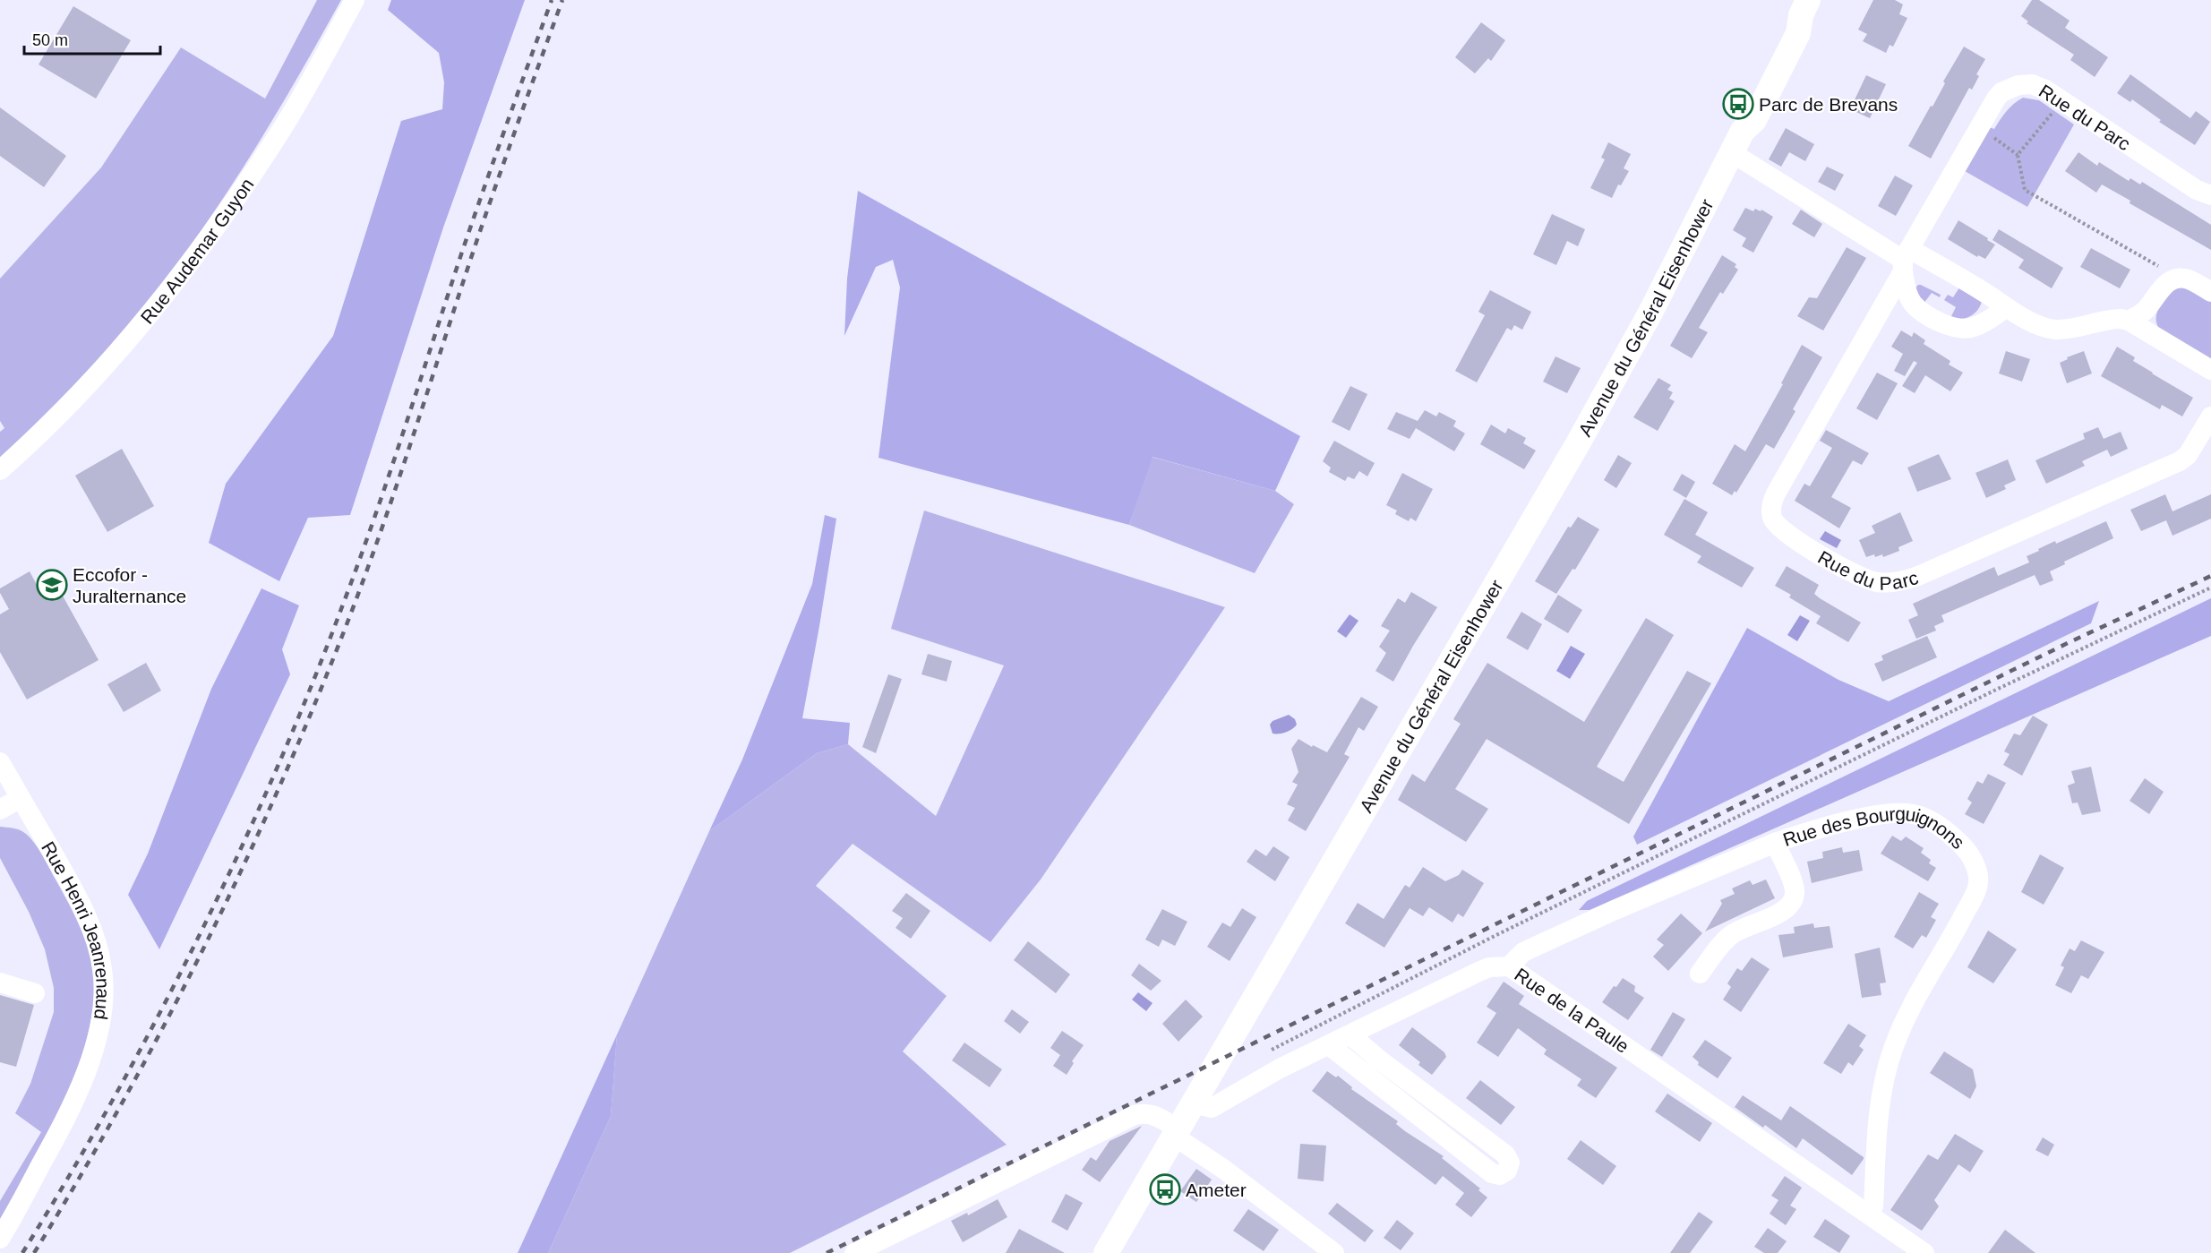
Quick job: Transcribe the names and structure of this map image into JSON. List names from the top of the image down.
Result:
{
  "streets": {
    "main road": ["Avenue du Général Eisenhower"],
    "street": [
      "Rue du Parc",
      "Rue Audemar Guyon",
      "Rue des Bourguignons",
      "Rue Henri Jeanrenaud",
      "Rue de la Paule"
    ]
  },
  "crossings": [
    ["Avenue du Général Eisenhower", "Rue de la Paule"],
    ["Rue des Bourguignons", "Rue de la Paule"]
  ],
  "places": {
    "bus stop": ["Parc de Brevans", "Ameter"],
    "school or university": ["Eccofor - Juralternance"]
  },
  "scale_bar": "50 m"
}
